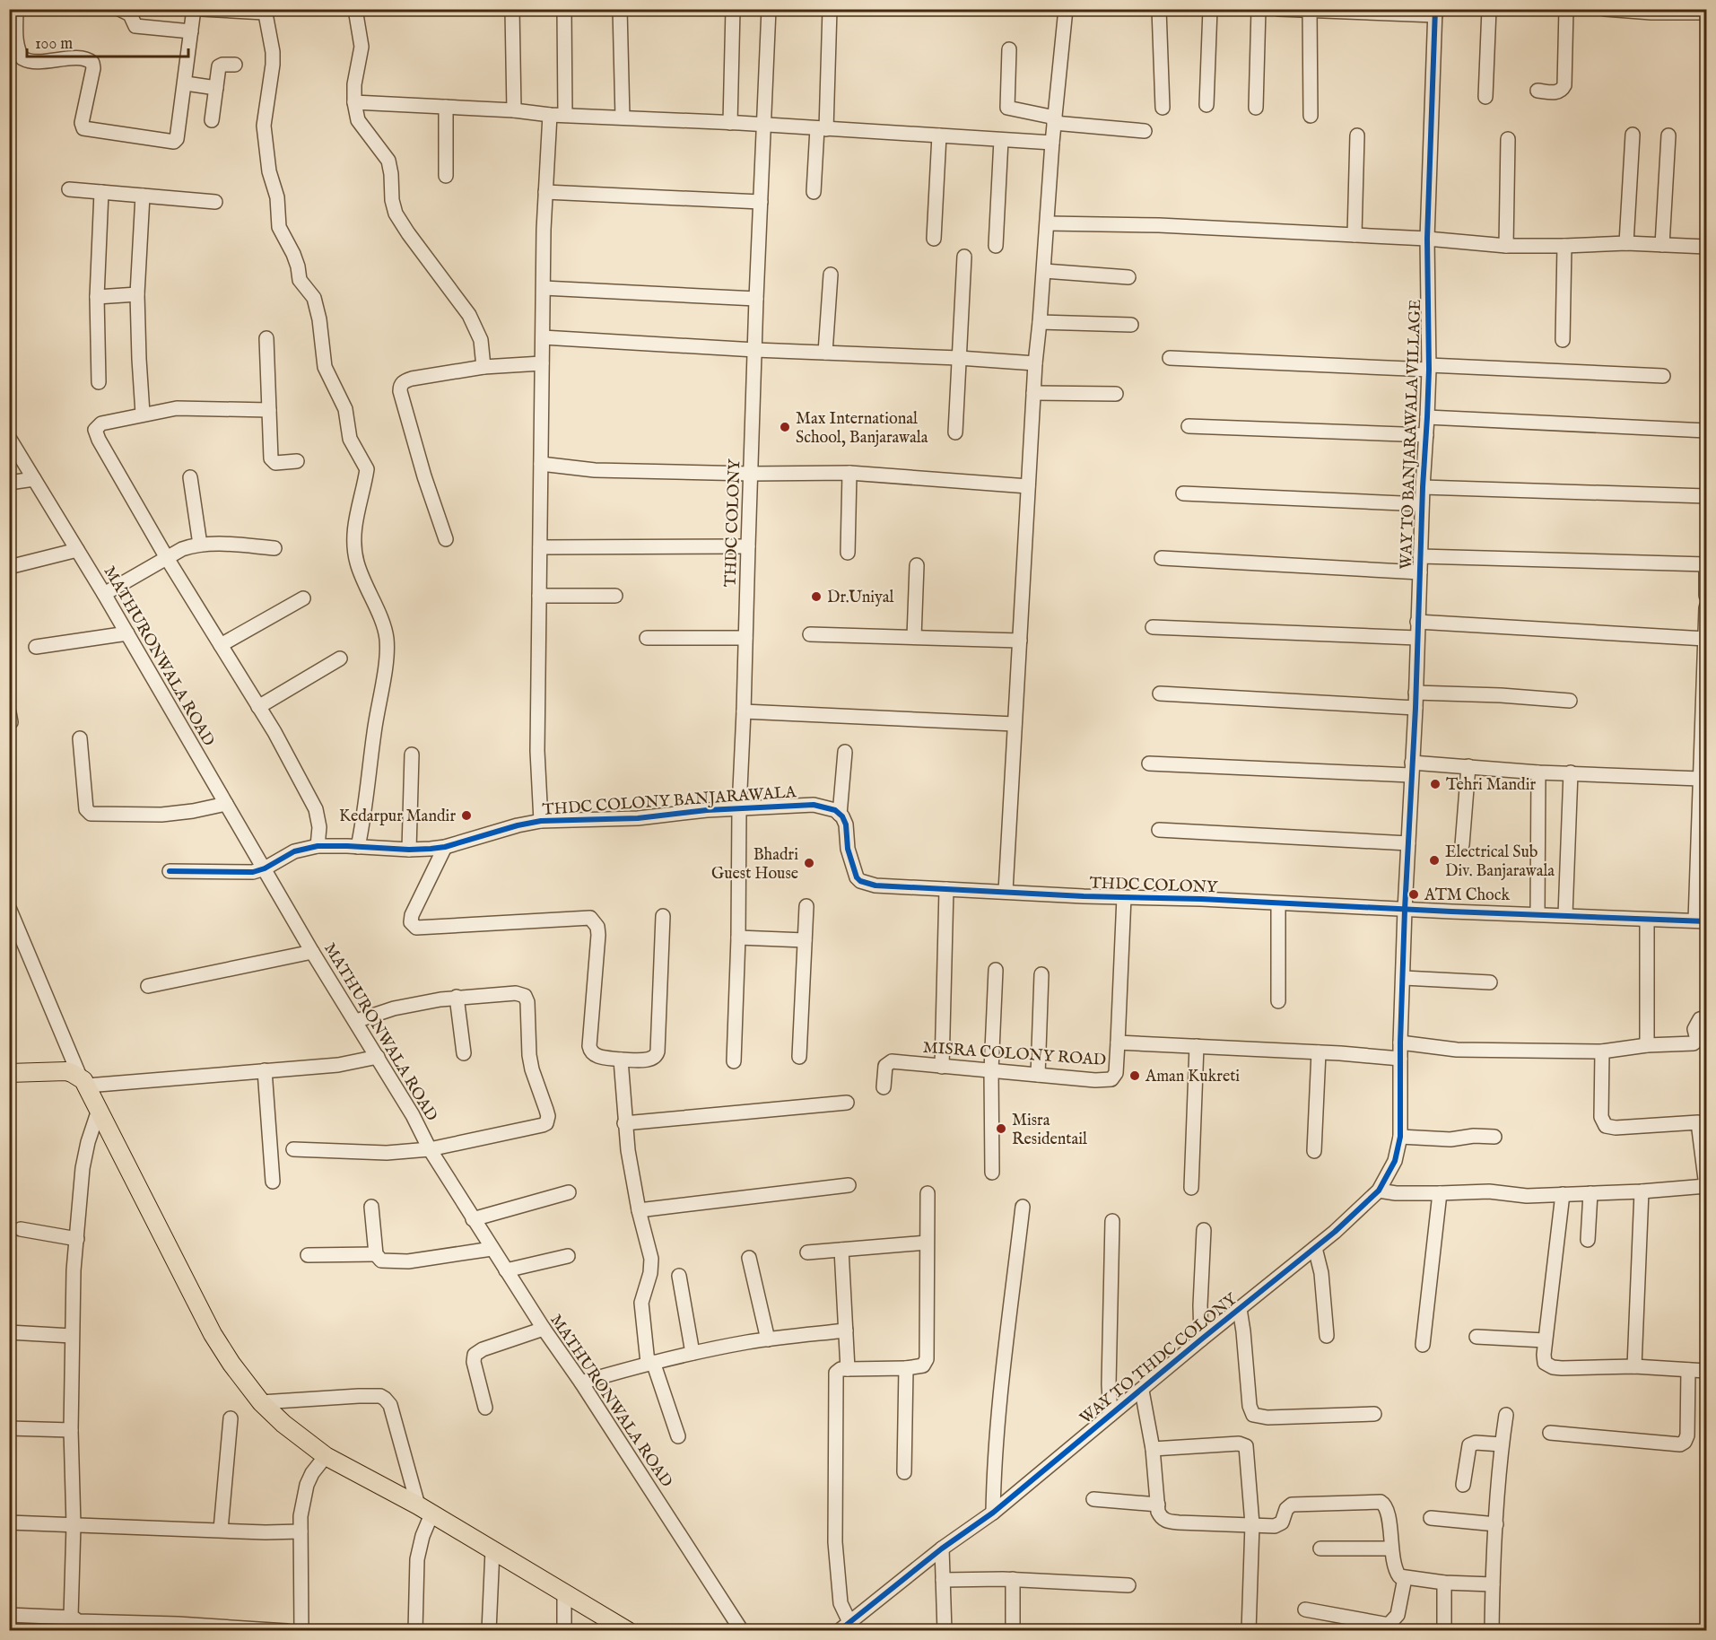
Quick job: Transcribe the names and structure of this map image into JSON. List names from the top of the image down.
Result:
{
  "streets": {
    "street": [
      "WAY TO BANJARAWALA VILLAGE",
      "THDC COLONY",
      "MATHURONWALA ROAD",
      "THDC COLONY BANJARAWALA",
      "MISRA COLONY ROAD",
      "WAY TO THDC COLONY"
    ]
  },
  "crossings": [
    ["WAY TO BANJARAWALA VILLAGE", "THDC COLONY"],
    ["THDC COLONY", "THDC COLONY BANJARAWALA"],
    ["THDC COLONY", "MISRA COLONY ROAD"],
    ["MATHURONWALA ROAD", "THDC COLONY BANJARAWALA"]
  ],
  "places": [
    "Max International School, Banjarawala",
    "Dr.Uniyal",
    "Tehri Mandir",
    "Kedarpur Mandir",
    "Electrical Sub Div. Banjarawala",
    "Bhadri Guest House",
    "ATM Chock",
    "Aman Kukreti",
    "Misra Residentail"
  ],
  "scale_bar": "100 m"
}
